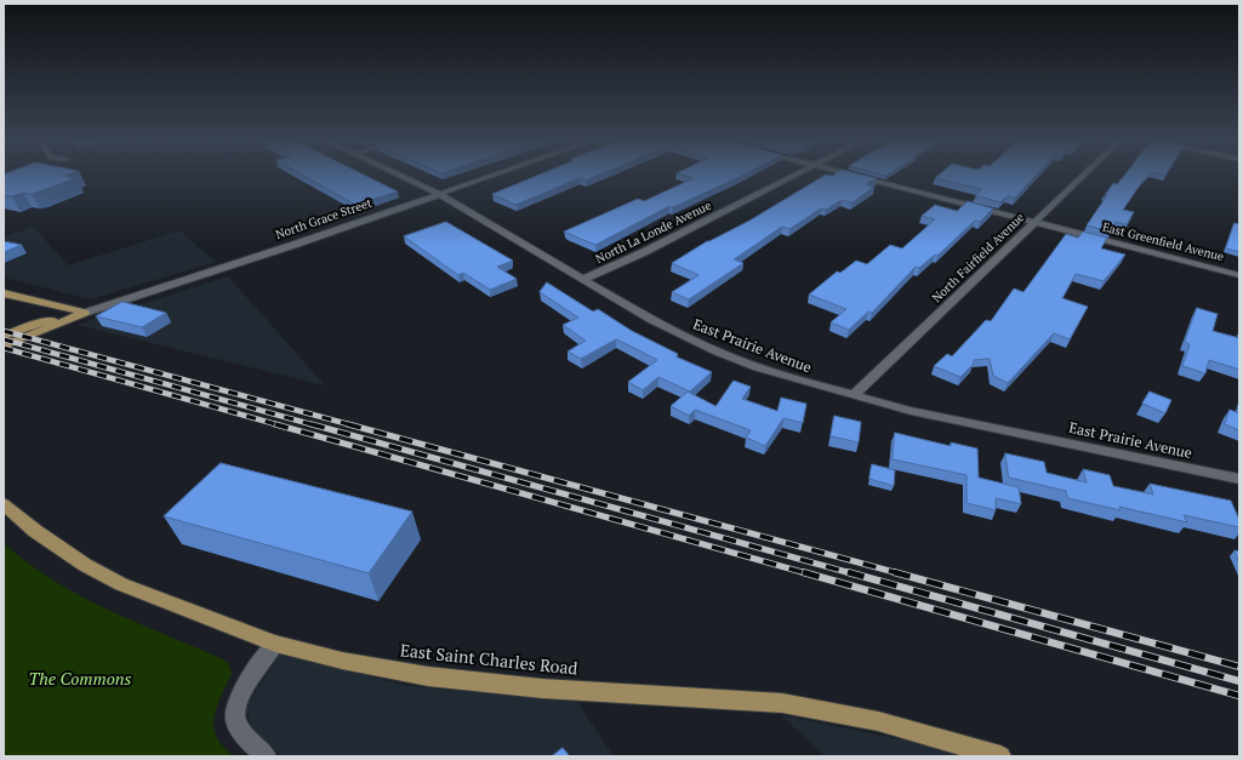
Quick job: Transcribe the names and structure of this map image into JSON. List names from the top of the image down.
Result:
{
  "streets": {
    "main road": ["North Grace Street", "East Saint Charles Road"],
    "street": [
      "North La Londe Avenue",
      "East Greenfield Avenue",
      "North Fairfield Avenue",
      "East Prairie Avenue"
    ]
  },
  "crossings": [
    ["North Grace Street", "East Prairie Avenue"],
    ["North La Londe Avenue", "East Prairie Avenue"],
    ["East Greenfield Avenue", "North Fairfield Avenue"],
    ["North Fairfield Avenue", "East Prairie Avenue"]
  ],
  "parks": ["The Commons"]
}
